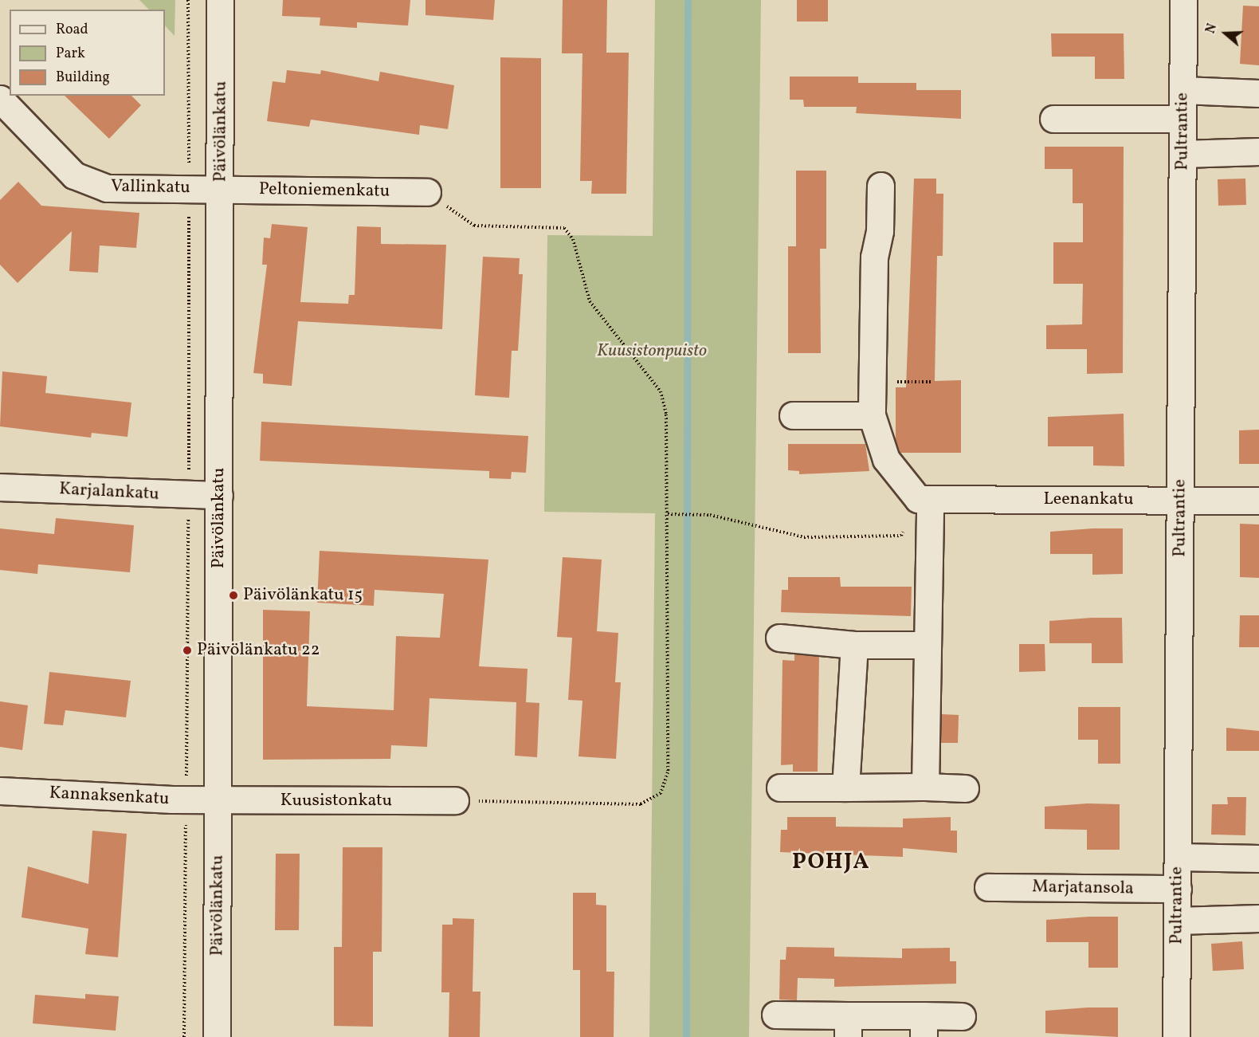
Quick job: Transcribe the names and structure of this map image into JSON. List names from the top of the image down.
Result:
{
  "streets": {
    "street": [
      "Päivölänkatu",
      "Pultrantie",
      "Vallinkatu",
      "Peltoniemenkatu",
      "Karjalankatu",
      "Leenankatu",
      "Kannaksenkatu",
      "Kuusistonkatu",
      "Marjatansola"
    ]
  },
  "crossings": [
    ["Päivölänkatu", "Vallinkatu"],
    ["Päivölänkatu", "Peltoniemenkatu"],
    ["Päivölänkatu", "Karjalankatu"],
    ["Päivölänkatu", "Kannaksenkatu"],
    ["Päivölänkatu", "Kuusistonkatu"],
    ["Pultrantie", "Leenankatu"],
    ["Pultrantie", "Marjatansola"],
    ["Vallinkatu", "Peltoniemenkatu"],
    ["Kannaksenkatu", "Kuusistonkatu"]
  ],
  "districts": ["POHJA"],
  "parks": ["Kuusistonpuisto"],
  "places": ["Päivölänkatu 15", "Päivölänkatu 22"],
  "legend": ["Road", "Park", "Building"],
  "north": "left"
}
